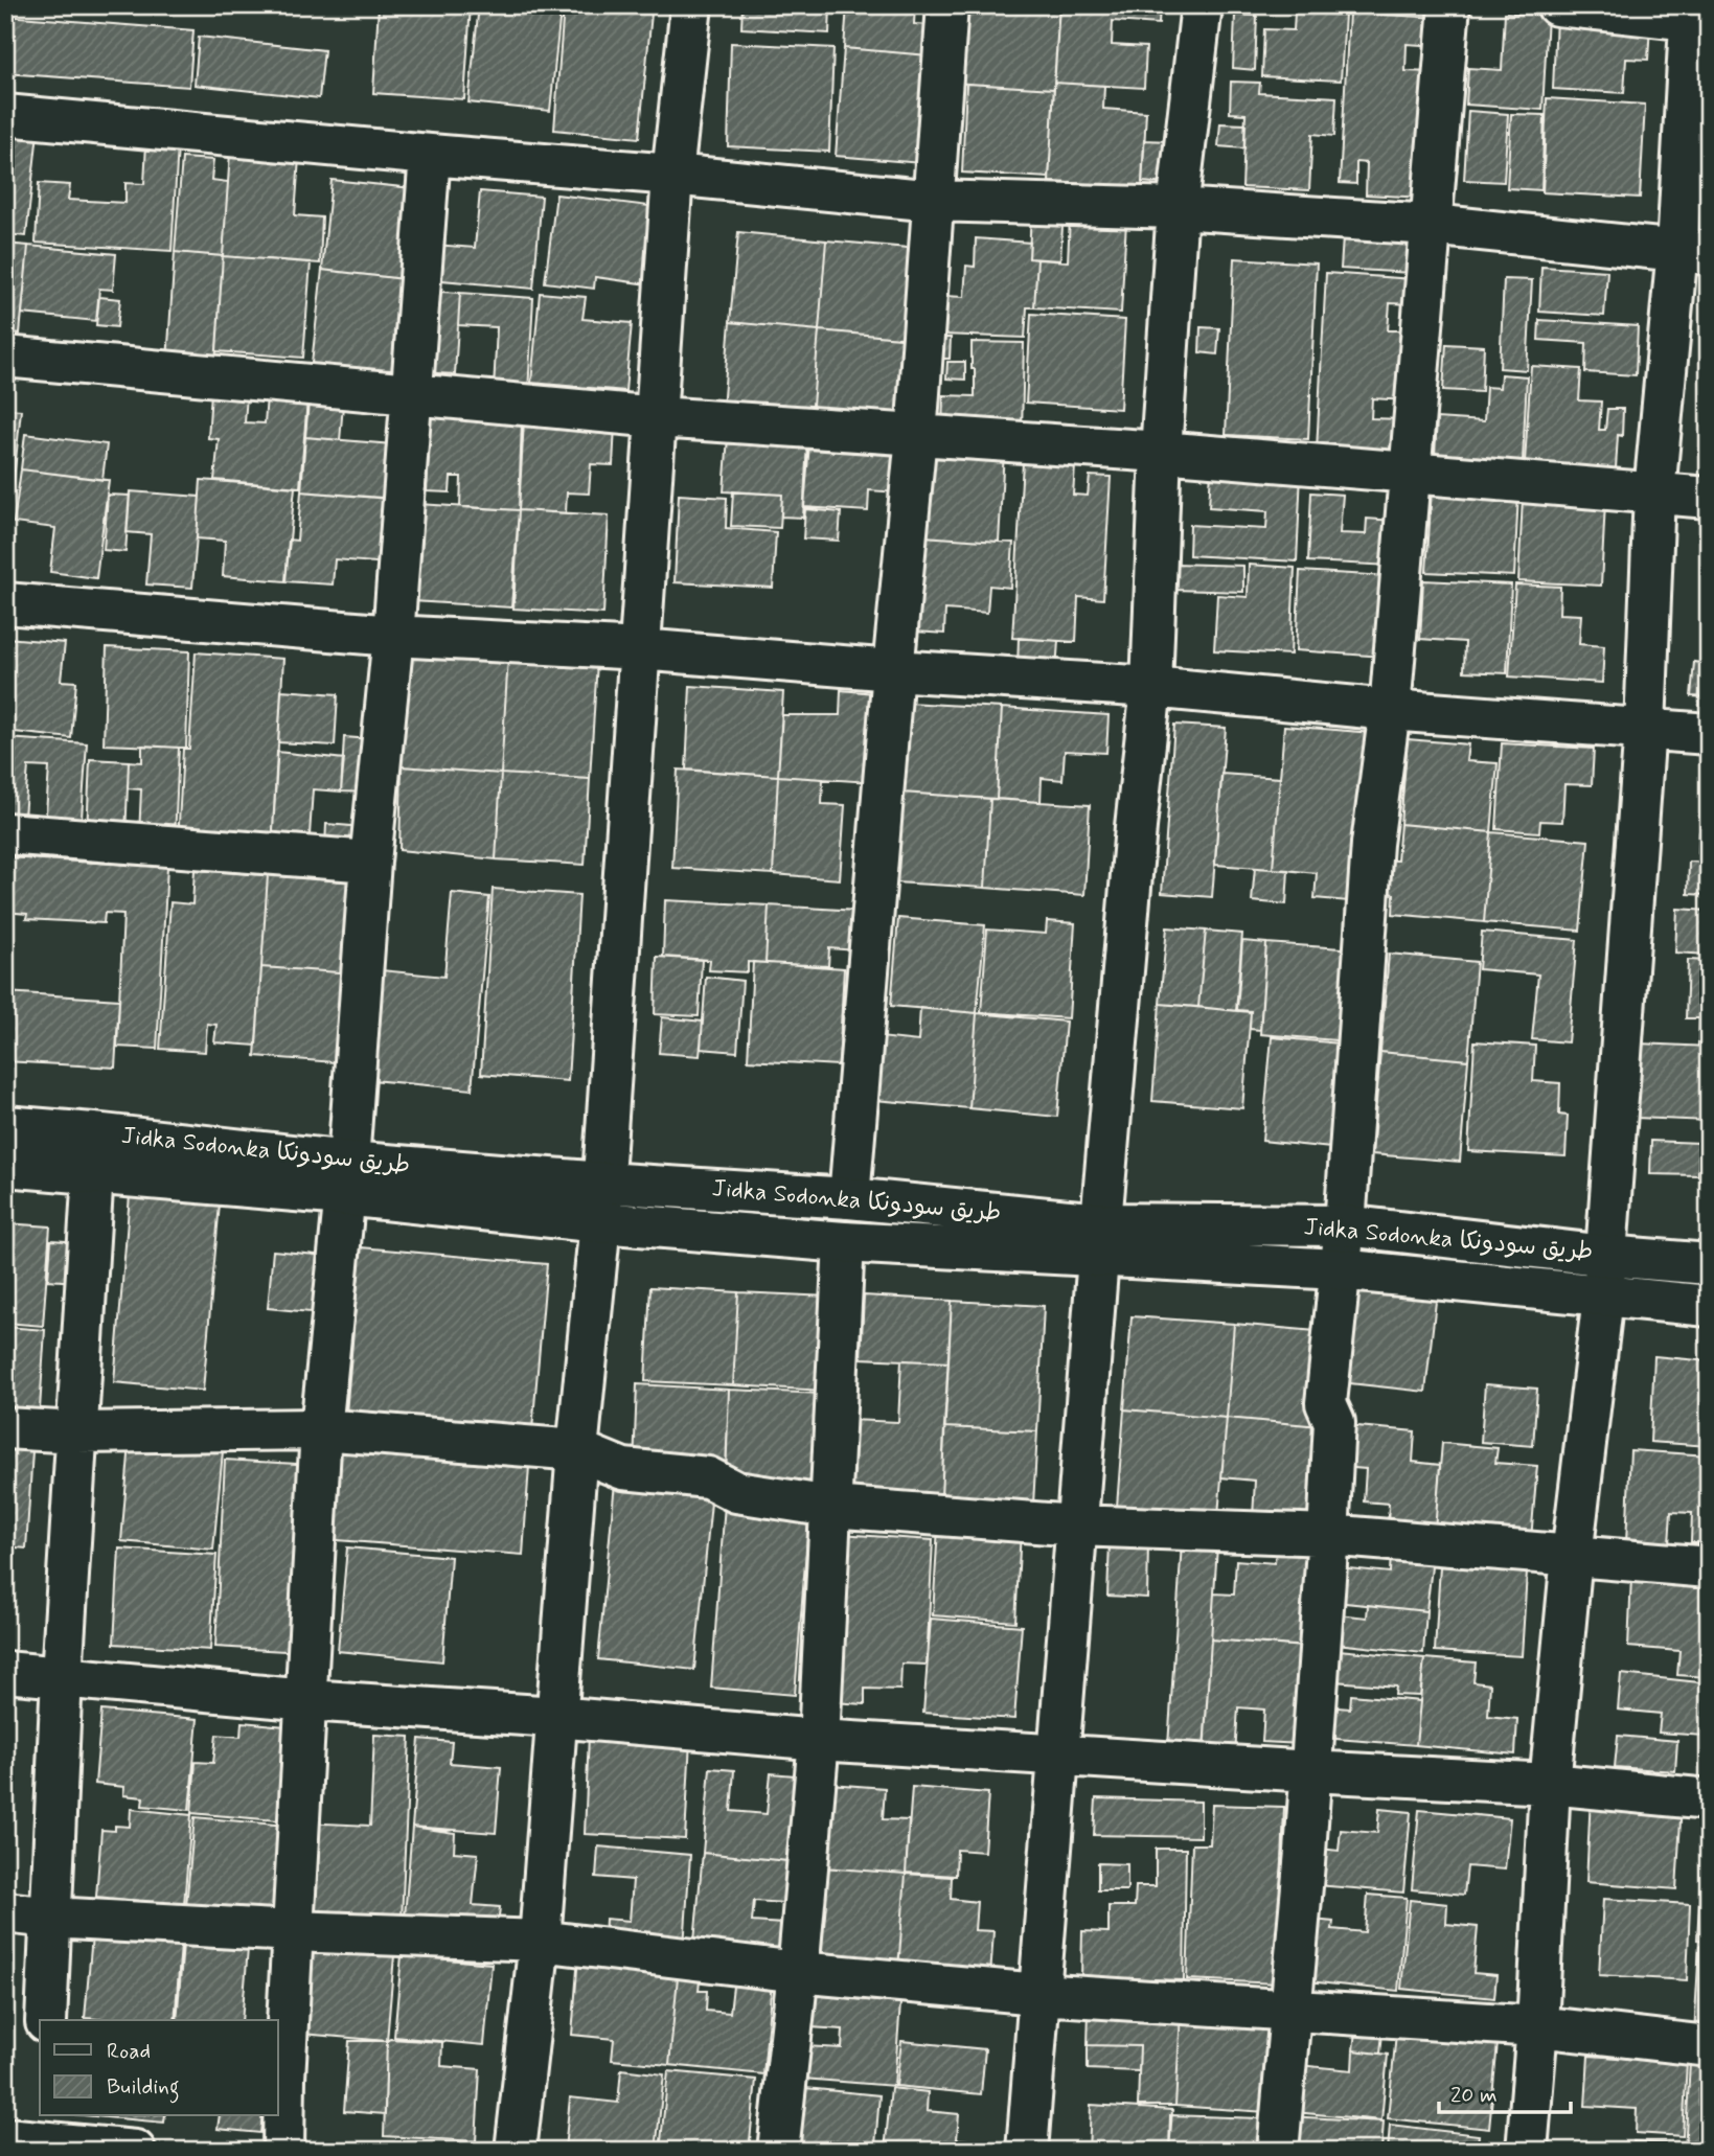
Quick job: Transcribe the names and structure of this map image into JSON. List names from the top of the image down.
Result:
{
  "streets": {
    "street": ["Jidka Sodonka طريق سودونكا"]
  },
  "legend": ["Road", "Building"],
  "scale_bar": "20 m"
}
